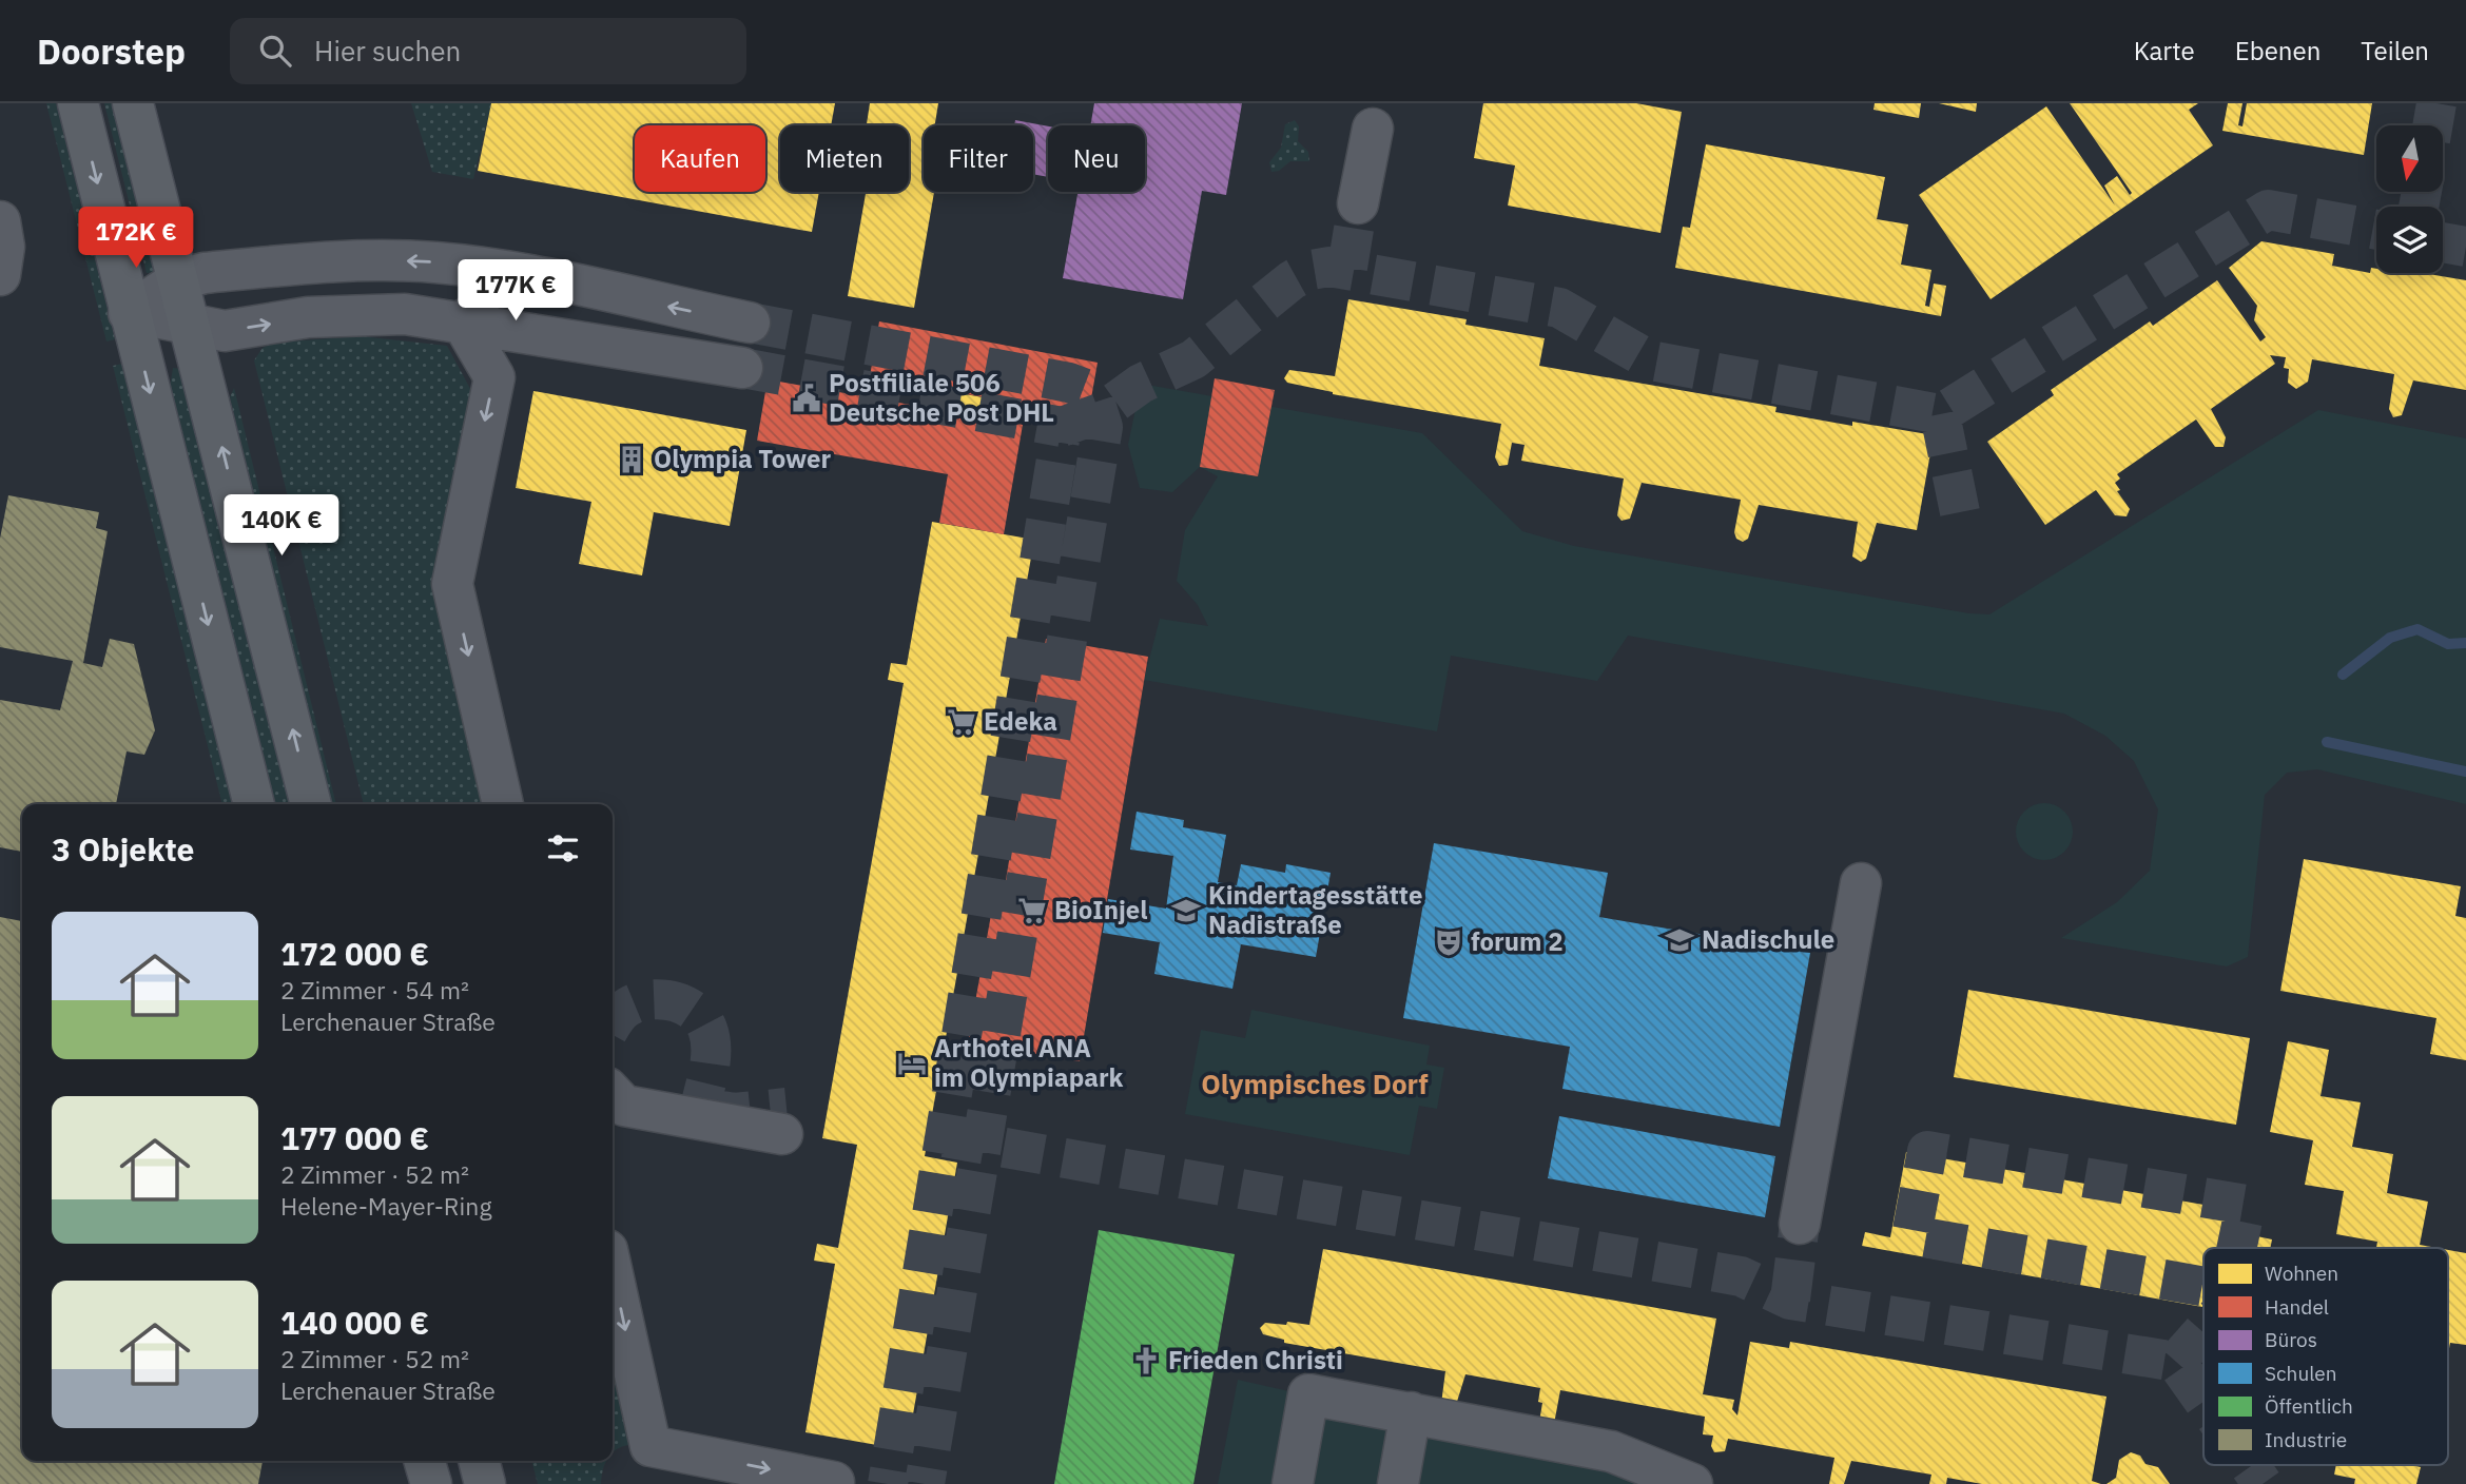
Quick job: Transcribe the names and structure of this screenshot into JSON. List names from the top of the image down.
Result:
{
  "districts": ["Olympisches Dorf"],
  "places": {
    "public building": ["Postfiliale 506 Deutsche Post DHL"],
    "building": ["Olympia Tower"],
    "supermarket": ["Edeka", "BioInjel"],
    "school or university": ["Kindertagesstätte Nadistraße", "Nadischule"],
    "theatre": ["forum 2"],
    "hotel": ["Arthotel ANA im Olympiapark"],
    "church": ["Frieden Christi"]
  },
  "legend": [
    "Wohnen",
    "Handel",
    "Büros",
    "Schulen",
    "Öffentlich",
    "Industrie"
  ],
  "north": "bottom",
  "page": {
    "header": "Doorstep",
    "search": "Hier suchen",
    "nav": ["Karte", "Ebenen", "Teilen"],
    "chip": [
      "Kaufen",
      "Mieten",
      "Filter",
      "Neu"
    ],
    "price": ["172K €", "177K €", "140K €"],
    "heading": "3 Objekte",
    "list": [
      {
        "name": "172 000 €",
        "note": "2 Zimmer · 54 m² · Lerchenauer Straße"
      },
      {
        "name": "177 000 €",
        "note": "2 Zimmer · 52 m² · Helene-Mayer-Ring"
      },
      {
        "name": "140 000 €",
        "note": "2 Zimmer · 52 m² · Lerchenauer Straße"
      }
    ]
  }
}
